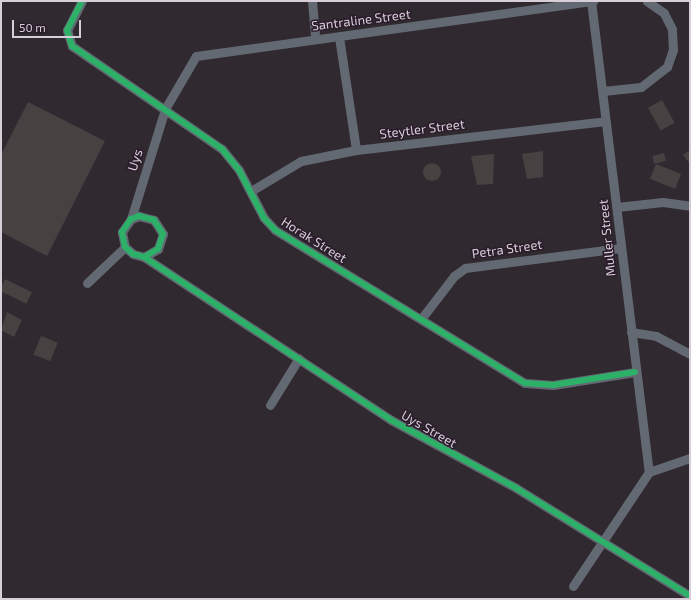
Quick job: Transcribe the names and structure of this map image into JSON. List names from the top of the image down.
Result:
{
  "streets": {
    "street": [
      "Santraline Street",
      "Steytler Street",
      "Uys",
      "Muller Street",
      "Horak Street",
      "Petra Street",
      "Uys Street"
    ]
  },
  "crossings": [
    ["Santraline Street", "Uys"],
    ["Santraline Street", "Muller Street"],
    ["Santraline Street", "Horak Street"],
    ["Steytler Street", "Muller Street"],
    ["Steytler Street", "Horak Street"],
    ["Uys", "Horak Street"],
    ["Uys", "Uys Street"],
    ["Muller Street", "Horak Street"],
    ["Muller Street", "Petra Street"],
    ["Horak Street", "Petra Street"]
  ],
  "scale_bar": "50 m"
}
